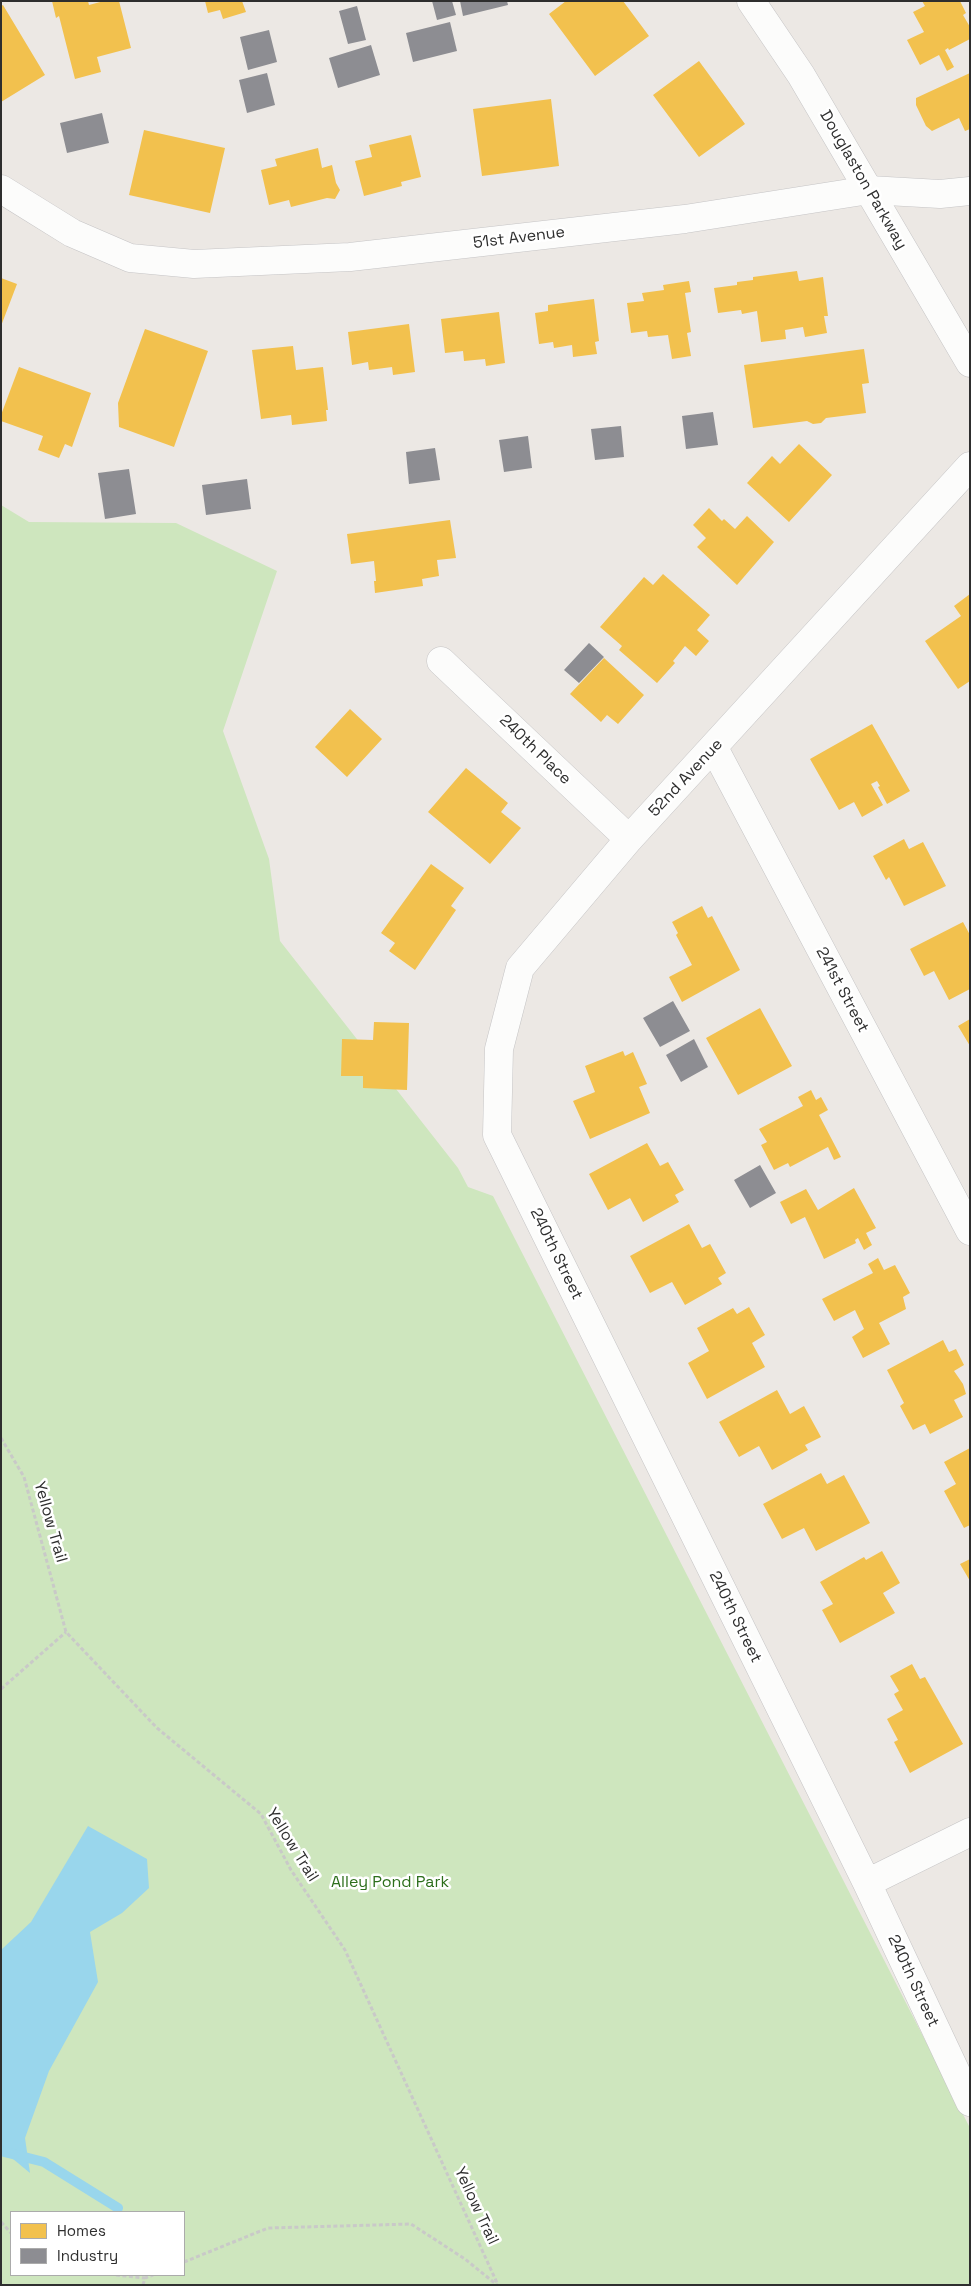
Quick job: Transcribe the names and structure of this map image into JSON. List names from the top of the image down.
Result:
{
  "streets": {
    "street": [
      "Douglaston Parkway",
      "51st Avenue",
      "240th Place",
      "52nd Avenue",
      "241st Street",
      "240th Street"
    ],
    "path": ["Yellow Trail"]
  },
  "crossings": [
    ["Douglaston Parkway", "51st Avenue"],
    ["240th Place", "52nd Avenue"],
    ["52nd Avenue", "241st Street"],
    ["52nd Avenue", "240th Street"]
  ],
  "parks": ["Alley Pond Park"],
  "legend": ["Homes", "Industry"]
}
